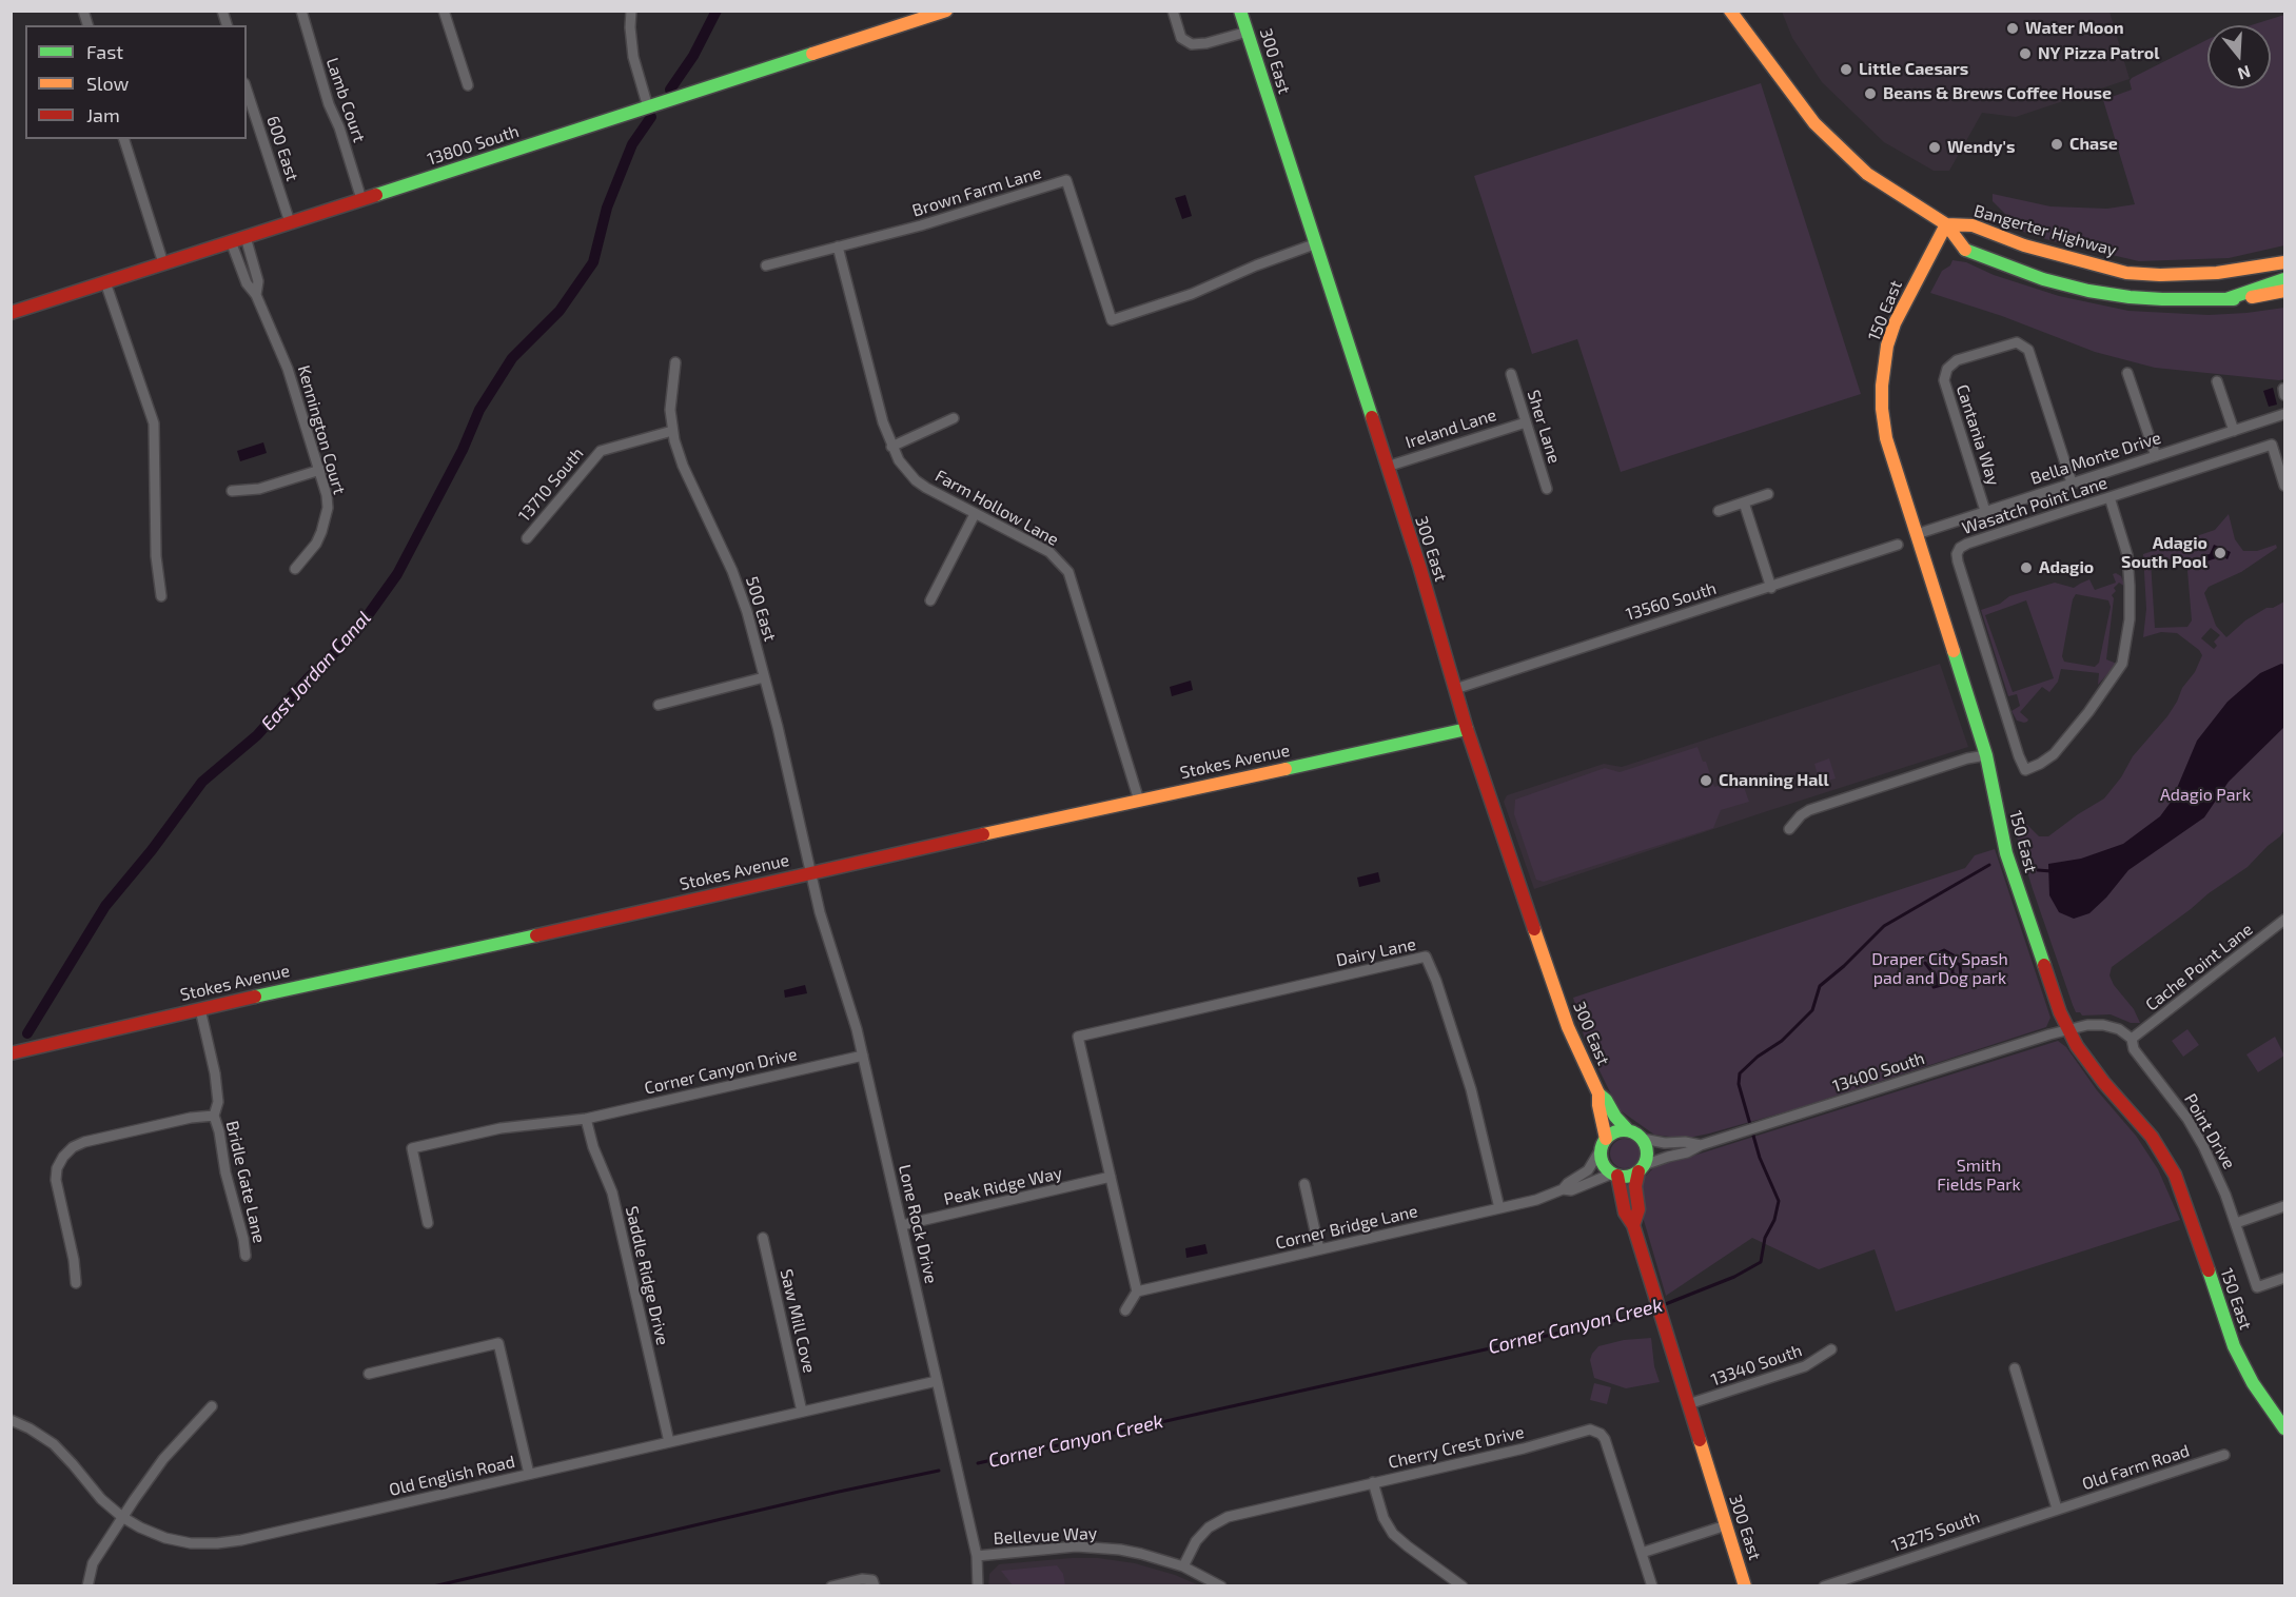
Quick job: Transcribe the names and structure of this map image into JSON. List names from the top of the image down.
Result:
{
  "streets": {
    "main road": [
      "300 East",
      "13800 South",
      "Bangerter Highway",
      "150 East",
      "Stokes Avenue"
    ],
    "street": [
      "Lamb Court",
      "600 East",
      "Brown Farm Lane",
      "Sher Lane",
      "Ireland Lane",
      "Kennington Court",
      "Cantania Way",
      "Bella Monte Drive",
      "13710 South",
      "Wasatch Point Lane",
      "Farm Hollow Lane",
      "13560 South",
      "500 East",
      "Dairy Lane",
      "Cache Point Lane",
      "Corner Canyon Drive",
      "13400 South",
      "Point Drive",
      "Bridle Gate Lane",
      "Peak Ridge Way",
      "Lone Rock Drive",
      "Corner Bridge Lane",
      "Saddle Ridge Drive",
      "Saw Mill Cove",
      "13340 South",
      "Cherry Crest Drive",
      "Old Farm Road",
      "Old English Road",
      "13275 South",
      "Bellevue Way"
    ]
  },
  "crossings": [
    ["300 East", "Brown Farm Lane"],
    ["300 East", "Ireland Lane"],
    ["300 East", "13560 South"],
    ["300 East", "Stokes Avenue"],
    ["300 East", "13400 South"],
    ["300 East", "Corner Bridge Lane"],
    ["300 East", "13340 South"],
    ["Lamb Court", "13800 South"],
    ["13800 South", "600 East"],
    ["13800 South", "Kennington Court"],
    ["Brown Farm Lane", "Farm Hollow Lane"],
    ["Bangerter Highway", "150 East"],
    ["150 East", "Bella Monte Drive"],
    ["150 East", "13400 South"],
    ["Sher Lane", "Ireland Lane"],
    ["Cantania Way", "Bella Monte Drive"],
    ["13710 South", "500 East"],
    ["Farm Hollow Lane", "Stokes Avenue"],
    ["500 East", "Stokes Avenue"],
    ["500 East", "Lone Rock Drive"],
    ["Stokes Avenue", "Bridle Gate Lane"],
    ["Stokes Avenue", "Lone Rock Drive"],
    ["Dairy Lane", "Peak Ridge Way"],
    ["Dairy Lane", "Corner Bridge Lane"],
    ["Cache Point Lane", "Point Drive"],
    ["Corner Canyon Drive", "Lone Rock Drive"],
    ["Corner Canyon Drive", "Saddle Ridge Drive"],
    ["13400 South", "Corner Bridge Lane"],
    ["Peak Ridge Way", "Lone Rock Drive"],
    ["Lone Rock Drive", "Old English Road"],
    ["Lone Rock Drive", "Bellevue Way"],
    ["Saddle Ridge Drive", "Old English Road"],
    ["Saw Mill Cove", "Old English Road"],
    ["Cherry Crest Drive", "Bellevue Way"],
    ["Old Farm Road", "13275 South"]
  ],
  "water": ["East Jordan Canal", "Corner Canyon Creek"],
  "parks": ["Adagio Park", "Draper City Spash pad and Dog park", "Smith Fields Park"],
  "places": [
    "Water Moon",
    "NY Pizza Patrol",
    "Little Caesars",
    "Beans & Brews Coffee House",
    "Chase",
    "Wendy's",
    "Adagio South Pool",
    "Adagio",
    "Channing Hall"
  ],
  "legend": ["Fast", "Slow", "Jam"],
  "north": "bottom"
}
